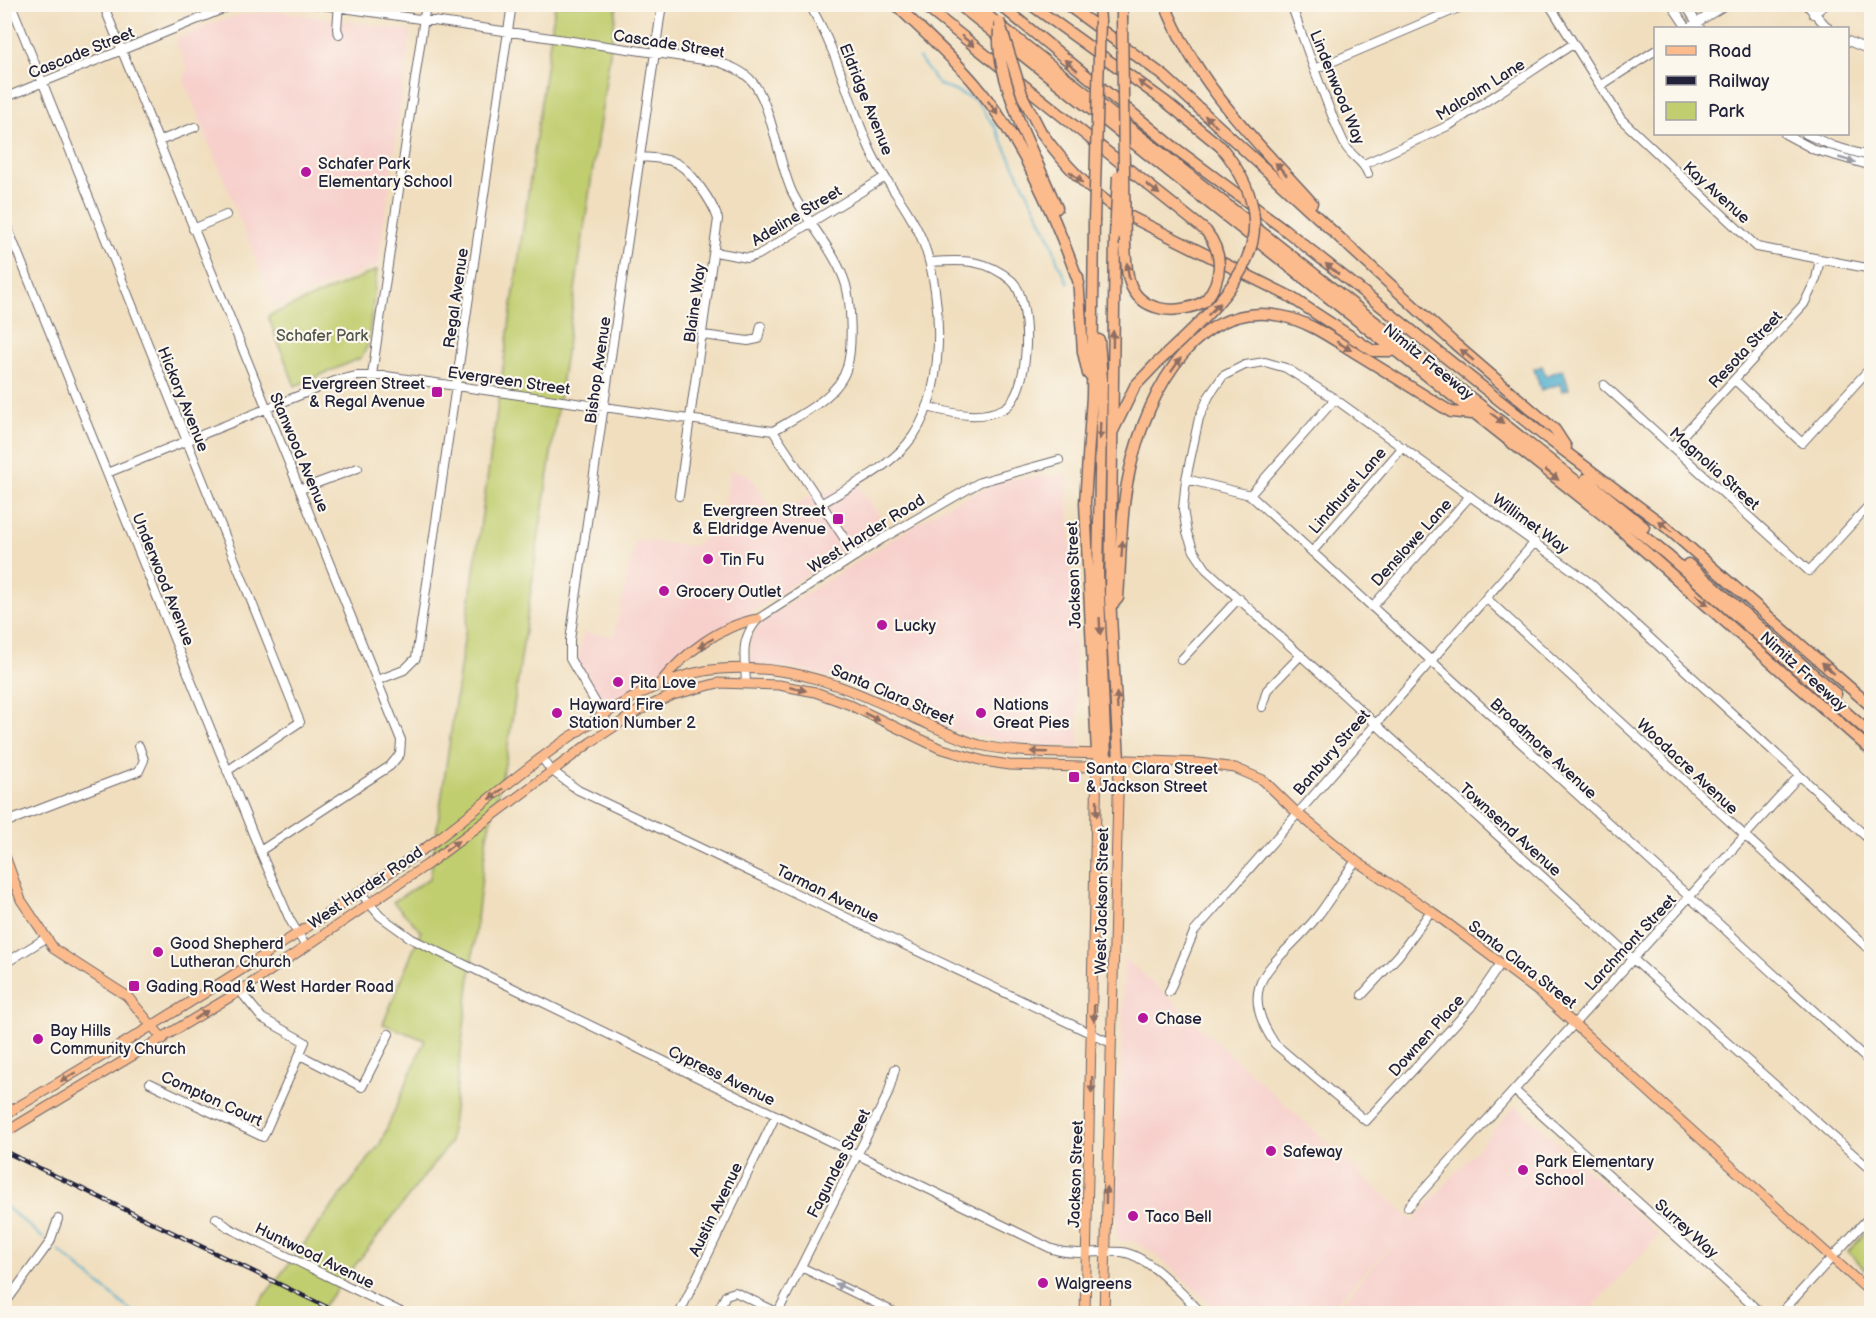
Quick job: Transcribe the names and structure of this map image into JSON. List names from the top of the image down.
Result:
{
  "streets": {
    "highway": ["Nimitz Freeway", "Jackson Street"],
    "main road": ["West Harder Road", "Santa Clara Street", "West Jackson Street"],
    "street": [
      "Cascade Street",
      "Lindenwood Way",
      "Malcolm Lane",
      "Eldridge Avenue",
      "Kay Avenue",
      "Adeline Street",
      "Regal Avenue",
      "Blaine Way",
      "Resota Street",
      "Bishop Avenue",
      "Evergreen Street",
      "Hickory Avenue",
      "Stanwood Avenue",
      "Magnolia Street",
      "Lindhurst Lane",
      "Willimet Way",
      "Denslowe Lane",
      "Underwood Avenue",
      "Broadmore Avenue",
      "Banbury Street",
      "Woodacre Avenue",
      "Townsend Avenue",
      "Tarman Avenue",
      "Larchmont Street",
      "Downen Place",
      "Cypress Avenue",
      "Compton Court",
      "Fagundes Street",
      "Austin Avenue",
      "Surrey Way",
      "Huntwood Avenue"
    ]
  },
  "crossings": [
    ["Cascade Street", "Adeline Street"],
    ["Cascade Street", "Regal Avenue"],
    ["Cascade Street", "Bishop Avenue"],
    ["Cascade Street", "Evergreen Street"],
    ["Cascade Street", "Hickory Avenue"],
    ["Cascade Street", "Stanwood Avenue"],
    ["Lindenwood Way", "Malcolm Lane"],
    ["Malcolm Lane", "Kay Avenue"],
    ["Eldridge Avenue", "Adeline Street"],
    ["Kay Avenue", "Resota Street"],
    ["Adeline Street", "Blaine Way"],
    ["Regal Avenue", "Evergreen Street"],
    ["Regal Avenue", "Stanwood Avenue"],
    ["Blaine Way", "Bishop Avenue"],
    ["Blaine Way", "Evergreen Street"],
    ["Resota Street", "Magnolia Street"],
    ["Bishop Avenue", "Evergreen Street"],
    ["Bishop Avenue", "West Harder Road"],
    ["Bishop Avenue", "Santa Clara Street"],
    ["Evergreen Street", "Hickory Avenue"],
    ["Evergreen Street", "Stanwood Avenue"],
    ["Evergreen Street", "Underwood Avenue"],
    ["Hickory Avenue", "Underwood Avenue"],
    ["Stanwood Avenue", "Underwood Avenue"],
    ["Lindhurst Lane", "Willimet Way"],
    ["Lindhurst Lane", "Broadmore Avenue"],
    ["Willimet Way", "Denslowe Lane"],
    ["Willimet Way", "Broadmore Avenue"],
    ["Willimet Way", "Banbury Street"],
    ["Willimet Way", "Townsend Avenue"],
    ["Willimet Way", "Larchmont Street"],
    ["West Harder Road", "Underwood Avenue"],
    ["West Harder Road", "Santa Clara Street"],
    ["West Harder Road", "Tarman Avenue"],
    ["West Harder Road", "Cypress Avenue"],
    ["Denslowe Lane", "Broadmore Avenue"],
    ["Jackson Street", "Santa Clara Street"],
    ["Jackson Street", "Tarman Avenue"],
    ["Jackson Street", "West Jackson Street"],
    ["Jackson Street", "Cypress Avenue"],
    ["Santa Clara Street", "Banbury Street"],
    ["Santa Clara Street", "West Jackson Street"],
    ["Santa Clara Street", "Larchmont Street"],
    ["Santa Clara Street", "Downen Place"],
    ["Broadmore Avenue", "Banbury Street"],
    ["Broadmore Avenue", "Townsend Avenue"],
    ["Broadmore Avenue", "Larchmont Street"],
    ["Banbury Street", "Woodacre Avenue"],
    ["Banbury Street", "Townsend Avenue"],
    ["Woodacre Avenue", "Larchmont Street"],
    ["Townsend Avenue", "Larchmont Street"],
    ["Tarman Avenue", "West Jackson Street"],
    ["Larchmont Street", "Surrey Way"],
    ["Cypress Avenue", "Fagundes Street"],
    ["Cypress Avenue", "Austin Avenue"]
  ],
  "parks": ["Schafer Park"],
  "places": {
    "other": [
      "Schafer Park Elementary School",
      "Tin Fu",
      "Grocery Outlet",
      "Lucky",
      "Pita Love",
      "Hayward Fire Station Number 2",
      "Nations Great Pies",
      "Good Shepherd Lutheran Church",
      "Chase",
      "Bay Hills Community Church",
      "Safeway",
      "Park Elementary School",
      "Taco Bell",
      "Walgreens"
    ],
    "transit": [
      "Evergreen Street & Regal Avenue",
      "Evergreen Street & Eldridge Avenue",
      "Santa Clara Street & Jackson Street",
      "Gading Road & West Harder Road"
    ]
  },
  "legend": ["Road", "Railway", "Park"]
}
